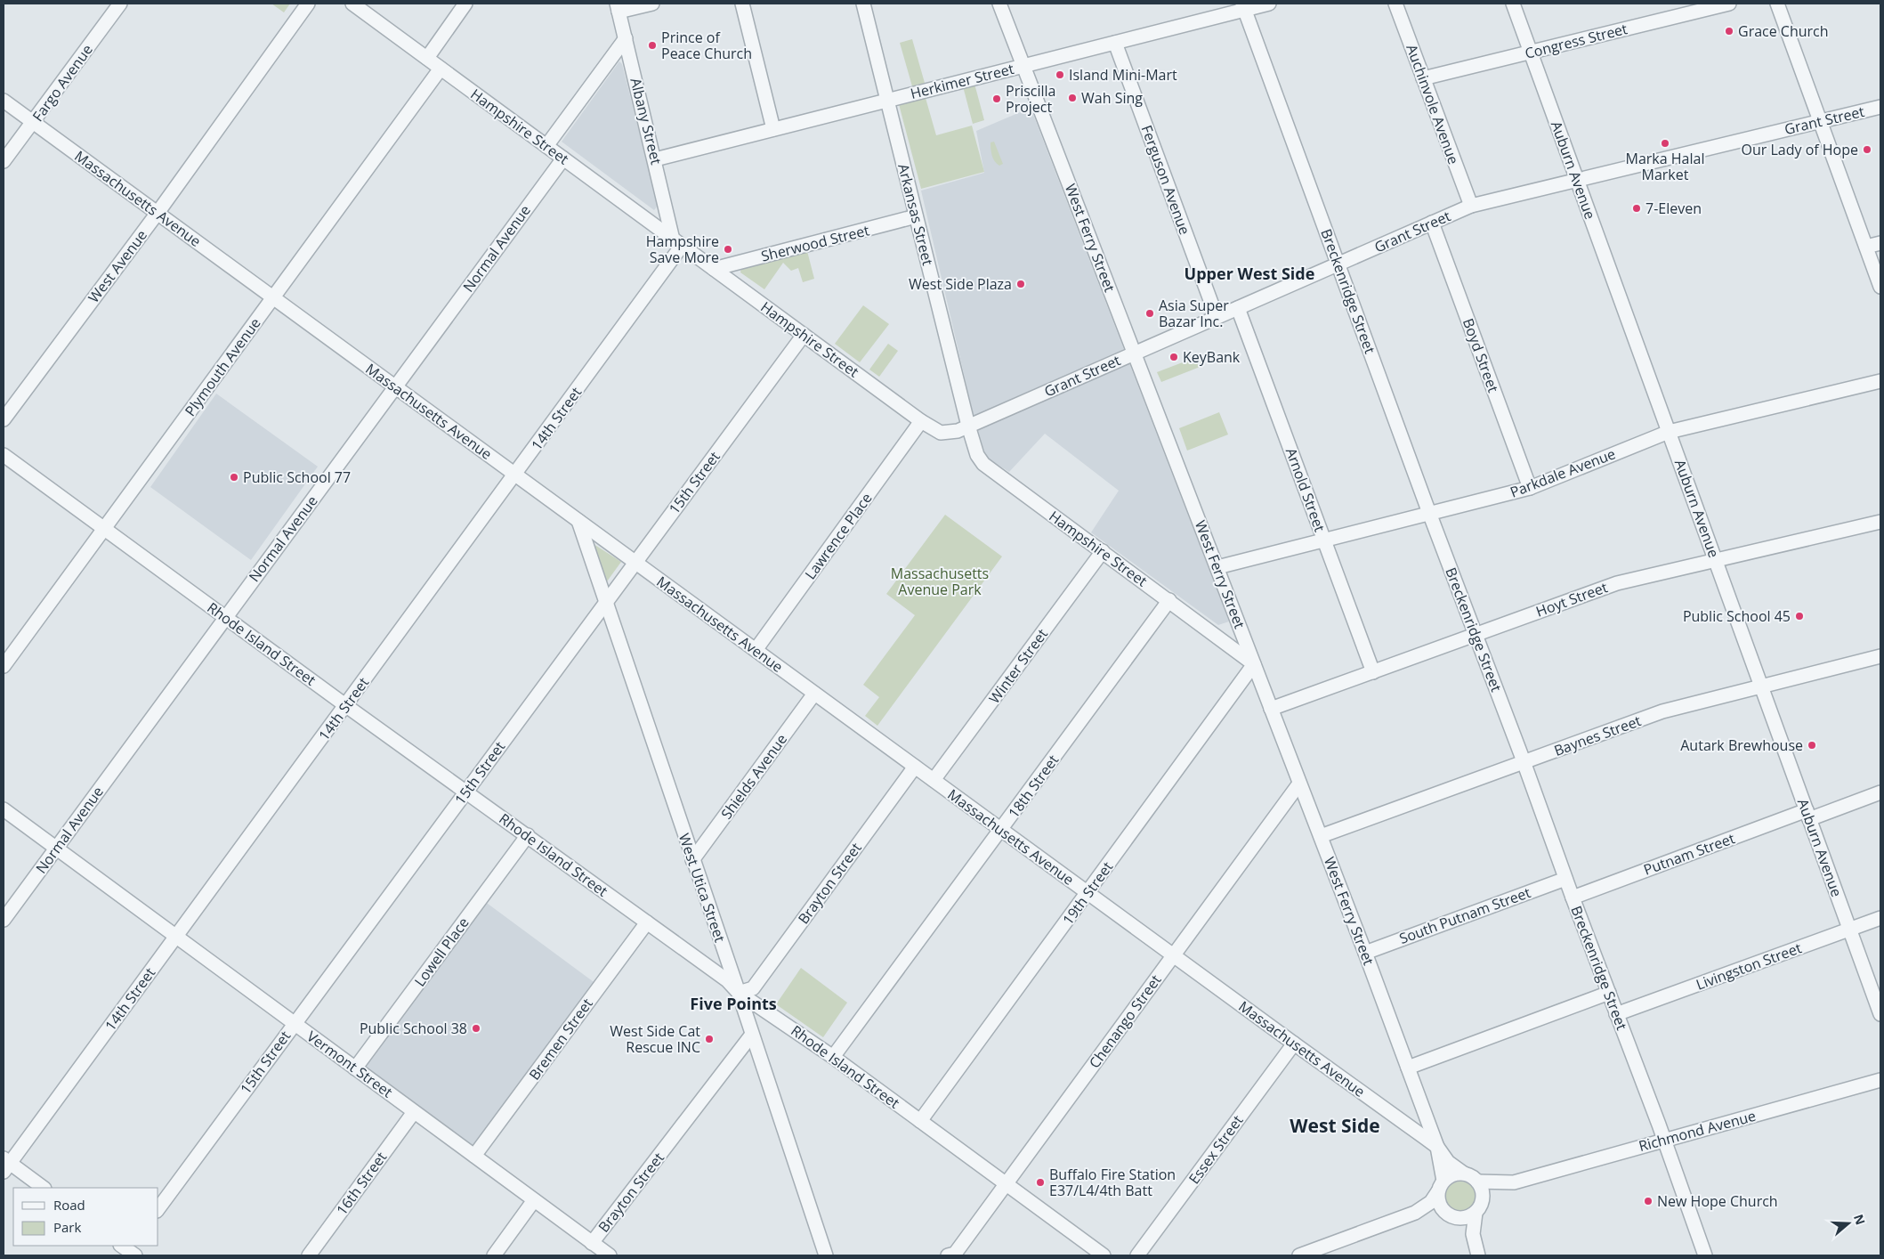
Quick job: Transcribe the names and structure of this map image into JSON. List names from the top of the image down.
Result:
{
  "streets": {
    "street": [
      "Congress Street",
      "Herkimer Street",
      "Fargo Avenue",
      "Auchinvole Avenue",
      "Grant Street",
      "Albany Street",
      "Hampshire Street",
      "Auburn Avenue",
      "Ferguson Avenue",
      "Massachusetts Avenue",
      "Arkansas Street",
      "West Ferry Street",
      "Sherwood Street",
      "Normal Avenue",
      "West Avenue",
      "Breckenridge Street",
      "Boyd Street",
      "Plymouth Avenue",
      "14th Street",
      "Parkdale Avenue",
      "15th Street",
      "Arnold Street",
      "Lawrence Place",
      "Hoyt Street",
      "Rhode Island Street",
      "Winter Street",
      "Baynes Street",
      "Shields Avenue",
      "18th Street",
      "Putnam Street",
      "Brayton Street",
      "West Utica Street",
      "19th Street",
      "South Putnam Street",
      "Lowell Place",
      "Livingston Street",
      "Chenango Street",
      "Bremen Street",
      "Vermont Street",
      "Richmond Avenue",
      "Essex Street",
      "16th Street"
    ]
  },
  "crossings": [
    ["Congress Street", "Auchinvole Avenue"],
    ["Congress Street", "Auburn Avenue"],
    ["Herkimer Street", "Albany Street"],
    ["Herkimer Street", "Ferguson Avenue"],
    ["Herkimer Street", "Arkansas Street"],
    ["Herkimer Street", "West Ferry Street"],
    ["Herkimer Street", "Breckenridge Street"],
    ["Fargo Avenue", "Massachusetts Avenue"],
    ["Auchinvole Avenue", "Grant Street"],
    ["Grant Street", "Hampshire Street"],
    ["Grant Street", "Auburn Avenue"],
    ["Grant Street", "Ferguson Avenue"],
    ["Grant Street", "Arkansas Street"],
    ["Grant Street", "West Ferry Street"],
    ["Grant Street", "Breckenridge Street"],
    ["Grant Street", "Boyd Street"],
    ["Grant Street", "Arnold Street"],
    ["Albany Street", "Hampshire Street"],
    ["Albany Street", "14th Street"],
    ["Hampshire Street", "Arkansas Street"],
    ["Hampshire Street", "West Ferry Street"],
    ["Hampshire Street", "Sherwood Street"],
    ["Hampshire Street", "Normal Avenue"],
    ["Hampshire Street", "Plymouth Avenue"],
    ["Hampshire Street", "14th Street"],
    ["Hampshire Street", "15th Street"],
    ["Hampshire Street", "Lawrence Place"],
    ["Hampshire Street", "Winter Street"],
    ["Hampshire Street", "18th Street"],
    ["Hampshire Street", "19th Street"],
    ["Auburn Avenue", "Parkdale Avenue"],
    ["Auburn Avenue", "Hoyt Street"],
    ["Auburn Avenue", "Baynes Street"],
    ["Auburn Avenue", "Putnam Street"],
    ["Auburn Avenue", "Livingston Street"],
    ["Massachusetts Avenue", "West Ferry Street"],
    ["Massachusetts Avenue", "Normal Avenue"],
    ["Massachusetts Avenue", "West Avenue"],
    ["Massachusetts Avenue", "Plymouth Avenue"],
    ["Massachusetts Avenue", "14th Street"],
    ["Massachusetts Avenue", "15th Street"],
    ["Massachusetts Avenue", "Lawrence Place"],
    ["Massachusetts Avenue", "Winter Street"],
    ["Massachusetts Avenue", "Shields Avenue"],
    ["Massachusetts Avenue", "18th Street"],
    ["Massachusetts Avenue", "Brayton Street"],
    ["Massachusetts Avenue", "West Utica Street"],
    ["Massachusetts Avenue", "19th Street"],
    ["Massachusetts Avenue", "Chenango Street"],
    ["Massachusetts Avenue", "Essex Street"],
    ["Arkansas Street", "Sherwood Street"],
    ["West Ferry Street", "Parkdale Avenue"],
    ["West Ferry Street", "Hoyt Street"],
    ["West Ferry Street", "Baynes Street"],
    ["West Ferry Street", "19th Street"],
    ["West Ferry Street", "South Putnam Street"],
    ["West Ferry Street", "Chenango Street"],
    ["West Ferry Street", "Richmond Avenue"],
    ["Normal Avenue", "Rhode Island Street"],
    ["Normal Avenue", "Vermont Street"],
    ["Breckenridge Street", "Parkdale Avenue"],
    ["Breckenridge Street", "Hoyt Street"],
    ["Breckenridge Street", "Baynes Street"],
    ["Breckenridge Street", "Putnam Street"],
    ["Breckenridge Street", "South Putnam Street"],
    ["Breckenridge Street", "Livingston Street"],
    ["Breckenridge Street", "Richmond Avenue"],
    ["Boyd Street", "Parkdale Avenue"],
    ["Plymouth Avenue", "Rhode Island Street"],
    ["14th Street", "Rhode Island Street"],
    ["14th Street", "Vermont Street"],
    ["Parkdale Avenue", "Arnold Street"],
    ["15th Street", "Rhode Island Street"],
    ["15th Street", "West Utica Street"],
    ["15th Street", "Vermont Street"],
    ["Arnold Street", "Hoyt Street"],
    ["Rhode Island Street", "18th Street"],
    ["Rhode Island Street", "Brayton Street"],
    ["Rhode Island Street", "West Utica Street"],
    ["Rhode Island Street", "19th Street"],
    ["Rhode Island Street", "Lowell Place"],
    ["Rhode Island Street", "Chenango Street"],
    ["Rhode Island Street", "Bremen Street"],
    ["Shields Avenue", "West Utica Street"],
    ["Brayton Street", "West Utica Street"],
    ["Brayton Street", "Vermont Street"],
    ["Lowell Place", "Vermont Street"],
    ["Bremen Street", "Vermont Street"],
    ["Vermont Street", "16th Street"]
  ],
  "districts": ["Upper West Side", "Five Points", "West Side"],
  "parks": ["Massachusetts Avenue Park"],
  "places": [
    "Grace Church",
    "Prince of Peace Church",
    "Island Mini-Mart",
    "Wah Sing",
    "Priscilla Project",
    "Marka Halal Market",
    "Our Lady of Hope",
    "7-Eleven",
    "Hampshire Save More",
    "West Side Plaza",
    "Asia Super Bazar Inc.",
    "KeyBank",
    "Public School 77",
    "Public School 45",
    "Autark Brewhouse",
    "Public School 38",
    "West Side Cat Rescue INC",
    "Buffalo Fire Station E37/L4/4th Batt",
    "New Hope Church"
  ],
  "legend": ["Road", "Park"],
  "north": "right"
}
